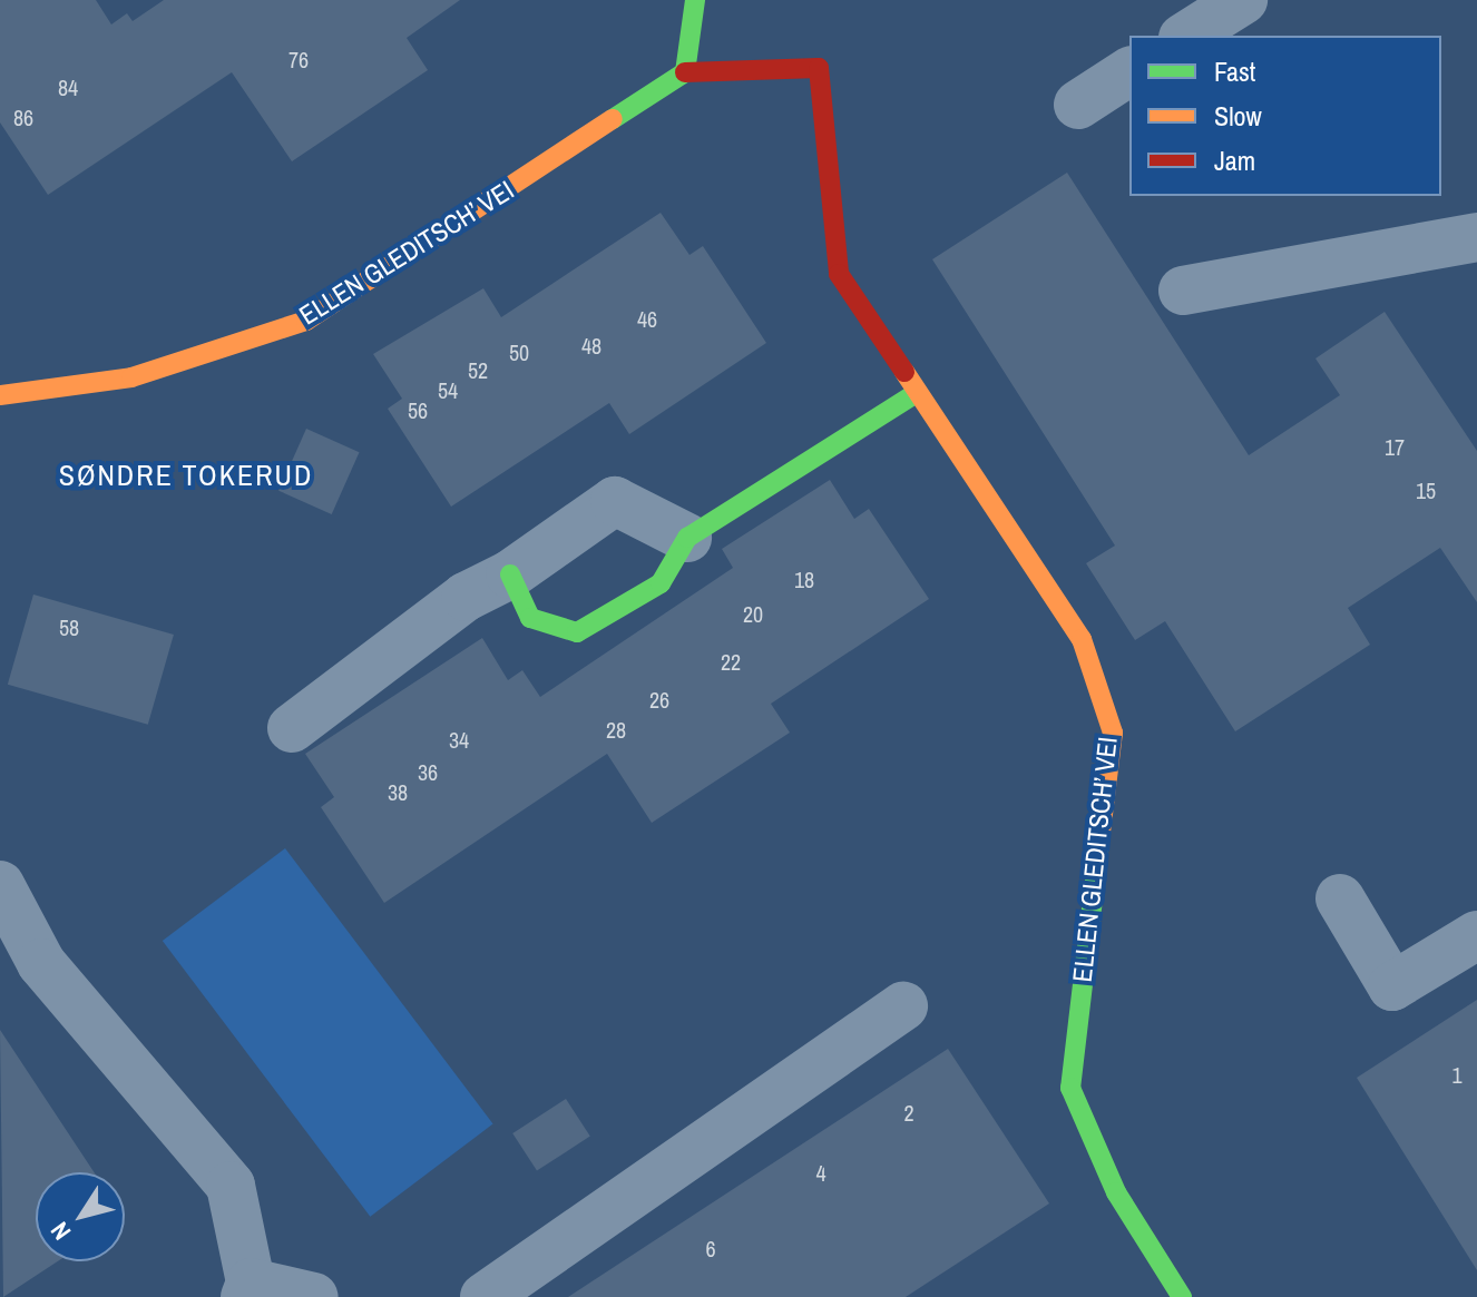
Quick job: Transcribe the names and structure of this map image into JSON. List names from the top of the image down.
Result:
{
  "streets": {
    "street": ["ELLEN GLEDITSCH’ VEI"]
  },
  "districts": ["SØNDRE TOKERUD"],
  "house_numbers": [
    "76",
    "84",
    "86",
    "46",
    "48",
    "50",
    "52",
    "54",
    "56",
    "17",
    "15",
    "18",
    "20",
    "58",
    "22",
    "26",
    "28",
    "34",
    "36",
    "38",
    "1",
    "2",
    "4",
    "6"
  ],
  "legend": ["Fast", "Slow", "Jam"],
  "north": "bottom left"
}
